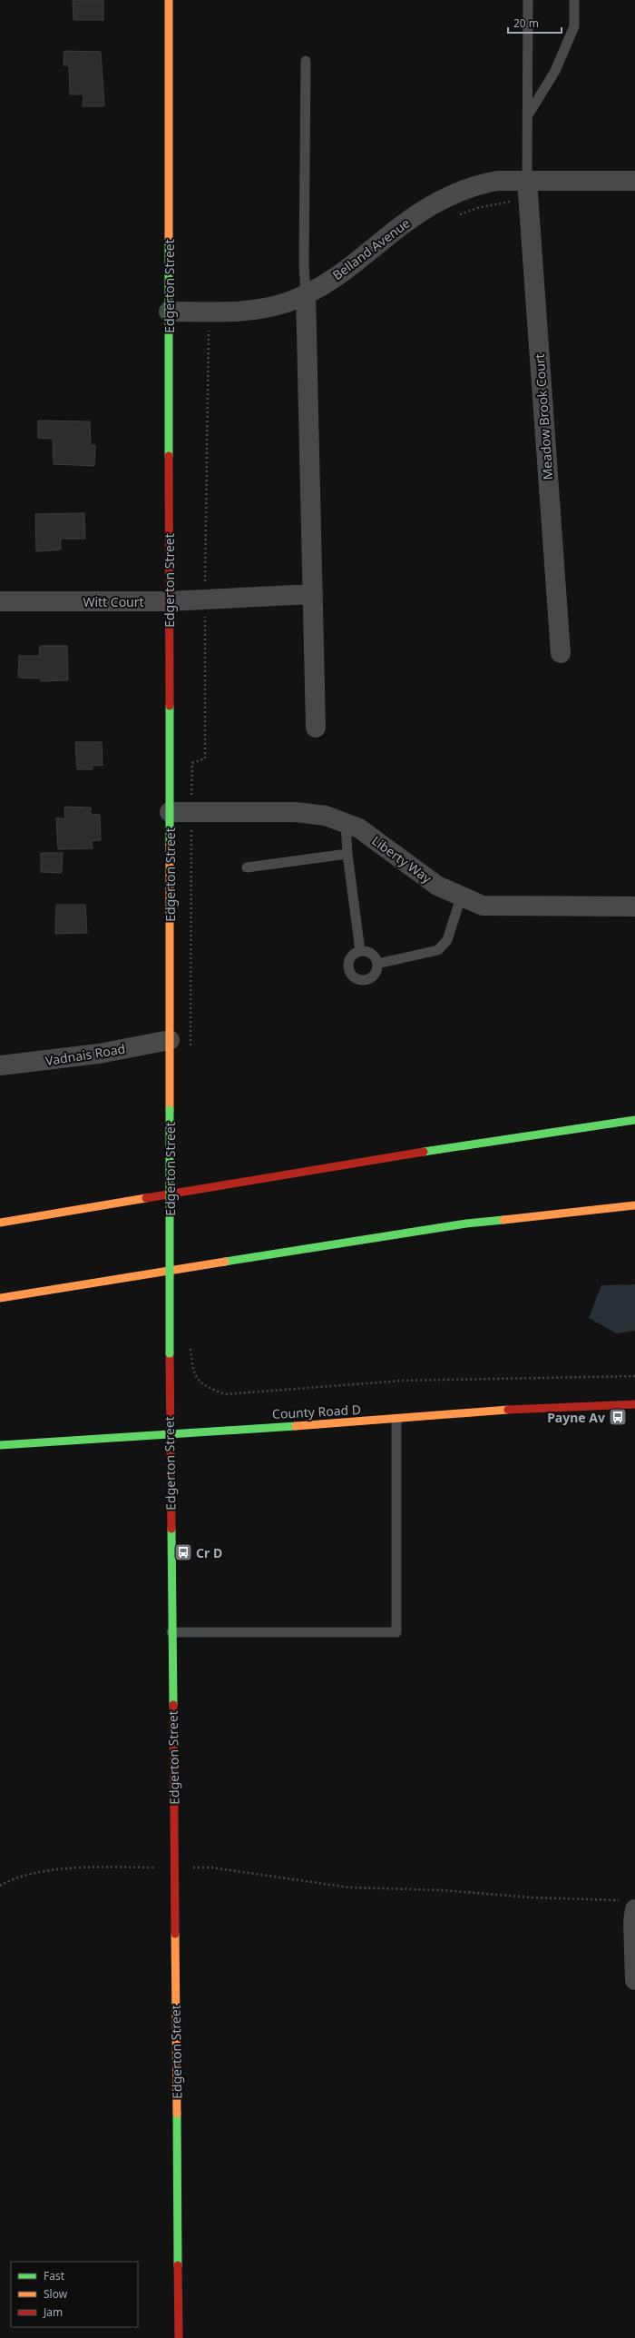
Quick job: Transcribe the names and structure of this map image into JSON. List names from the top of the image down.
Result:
{
  "streets": {
    "main road": ["Edgerton Street", "County Road D"],
    "street": [
      "Belland Avenue",
      "Meadow Brook Court",
      "Witt Court",
      "Liberty Way",
      "Vadnais Road"
    ]
  },
  "crossings": [
    ["Belland Avenue", "Edgerton Street"],
    ["Belland Avenue", "Meadow Brook Court"],
    ["Edgerton Street", "Witt Court"],
    ["Edgerton Street", "Liberty Way"],
    ["Edgerton Street", "Vadnais Road"],
    ["Edgerton Street", "County Road D"]
  ],
  "places": {
    "bus stop": ["Payne Av", "Cr D"]
  },
  "legend": ["Fast", "Slow", "Jam"],
  "scale_bar": "20 m"
}
